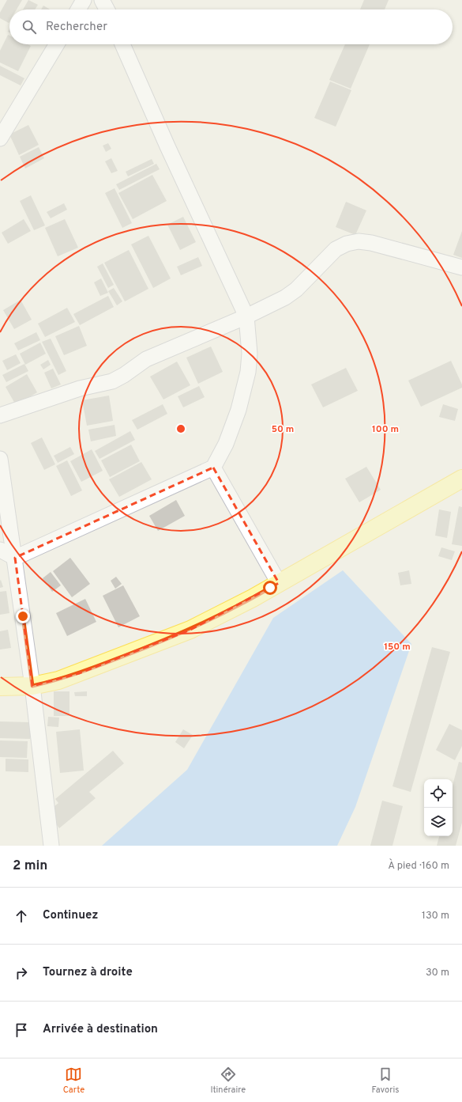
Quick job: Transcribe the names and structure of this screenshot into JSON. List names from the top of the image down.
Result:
{
  "page": {
    "search": "Rechercher",
    "heading": ["2 min", "À pied · 160 m"],
    "list": [
      ["Continuez", "130 m"],
      ["Tournez à droite", "30 m"],
      "Arrivée à destination"
    ],
    "nav": ["Carte", "Itinéraire", "Favoris"]
  },
  "rings": ["50 m", "100 m", "150 m"]
}
